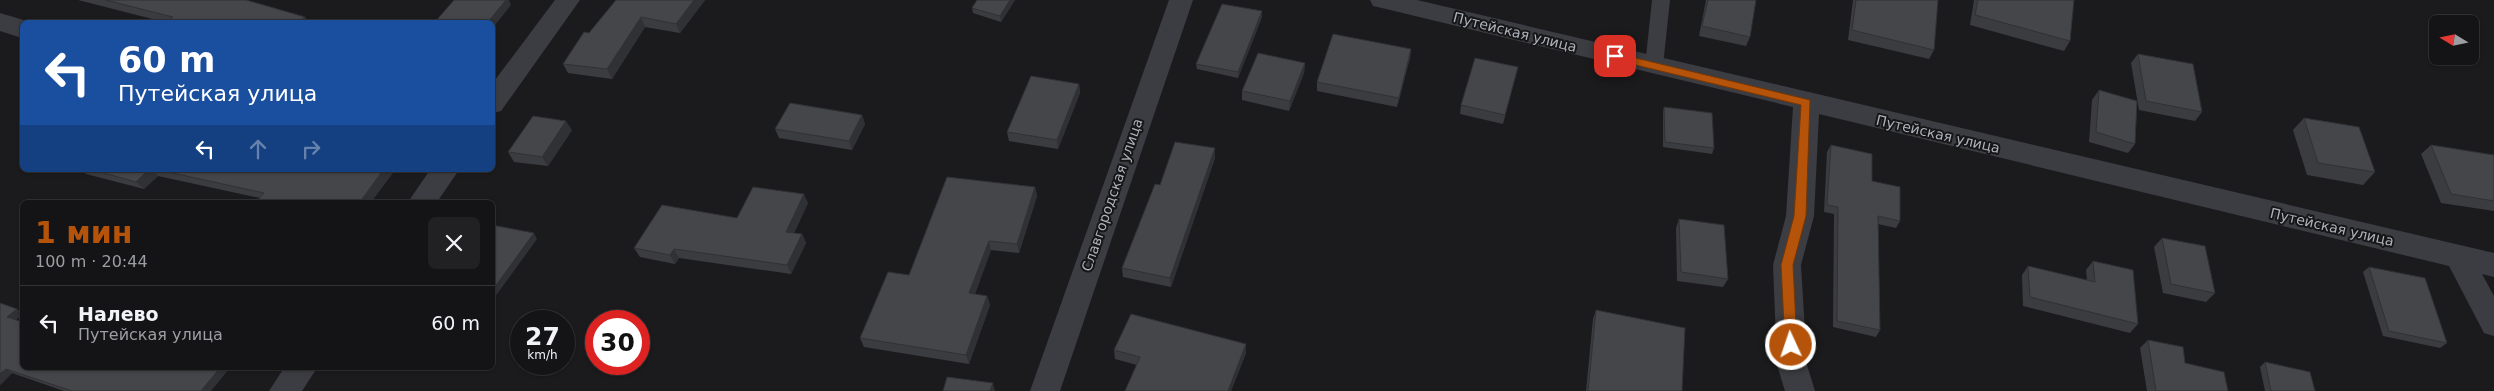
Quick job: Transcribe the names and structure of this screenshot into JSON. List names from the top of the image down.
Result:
{
  "streets": {
    "street": ["Путейская улица", "Славгородская улица"]
  },
  "north": "left",
  "page": {
    "turn": ["60 m", "Путейская улица"],
    "heading": ["1 мин", "100 m · 20:44"],
    "list": [
      {
        "name": "Налево",
        "note": "Путейская улица",
        "value": "60 m"
      }
    ],
    "speed": "27 km/h",
    "limit": "30"
  }
}
